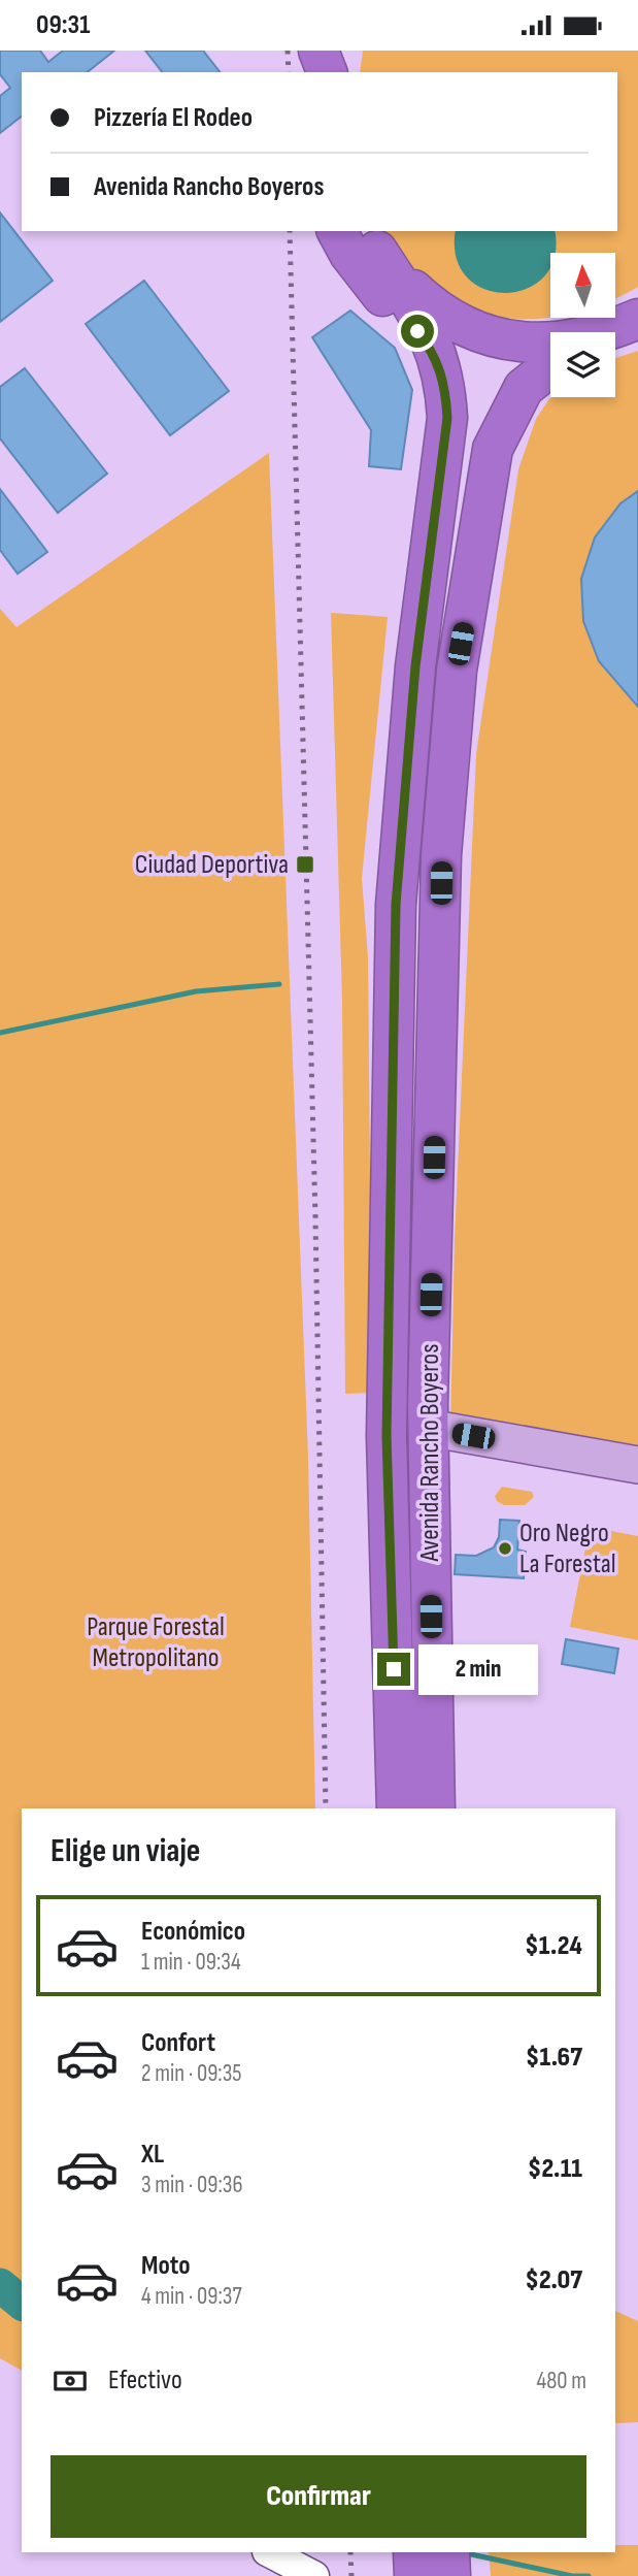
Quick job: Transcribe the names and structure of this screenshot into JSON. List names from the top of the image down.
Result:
{
  "streets": {
    "highway": ["Avenida Rancho Boyeros"]
  },
  "parks": ["Parque Forestal Metropolitano"],
  "places": {
    "transit": ["Ciudad Deportiva"],
    "other": ["Oro Negro La Forestal"]
  },
  "north": "top",
  "page": {
    "status": "09:31",
    "banner": ["Pizzería El Rodeo", "Avenida Rancho Boyeros"],
    "bubble": "2 min",
    "heading": "Elige un viaje",
    "list": [
      {
        "name": "Económico",
        "note": "1 min · 09:34",
        "value": "$1.24"
      },
      {
        "name": "Confort",
        "note": "2 min · 09:35",
        "value": "$1.67"
      },
      {
        "name": "XL",
        "note": "3 min · 09:36",
        "value": "$2.11"
      },
      {
        "name": "Moto",
        "note": "4 min · 09:37",
        "value": "$2.07"
      }
    ],
    "pay": ["Efectivo", "480 m"],
    "buttons": "Confirmar"
  }
}
